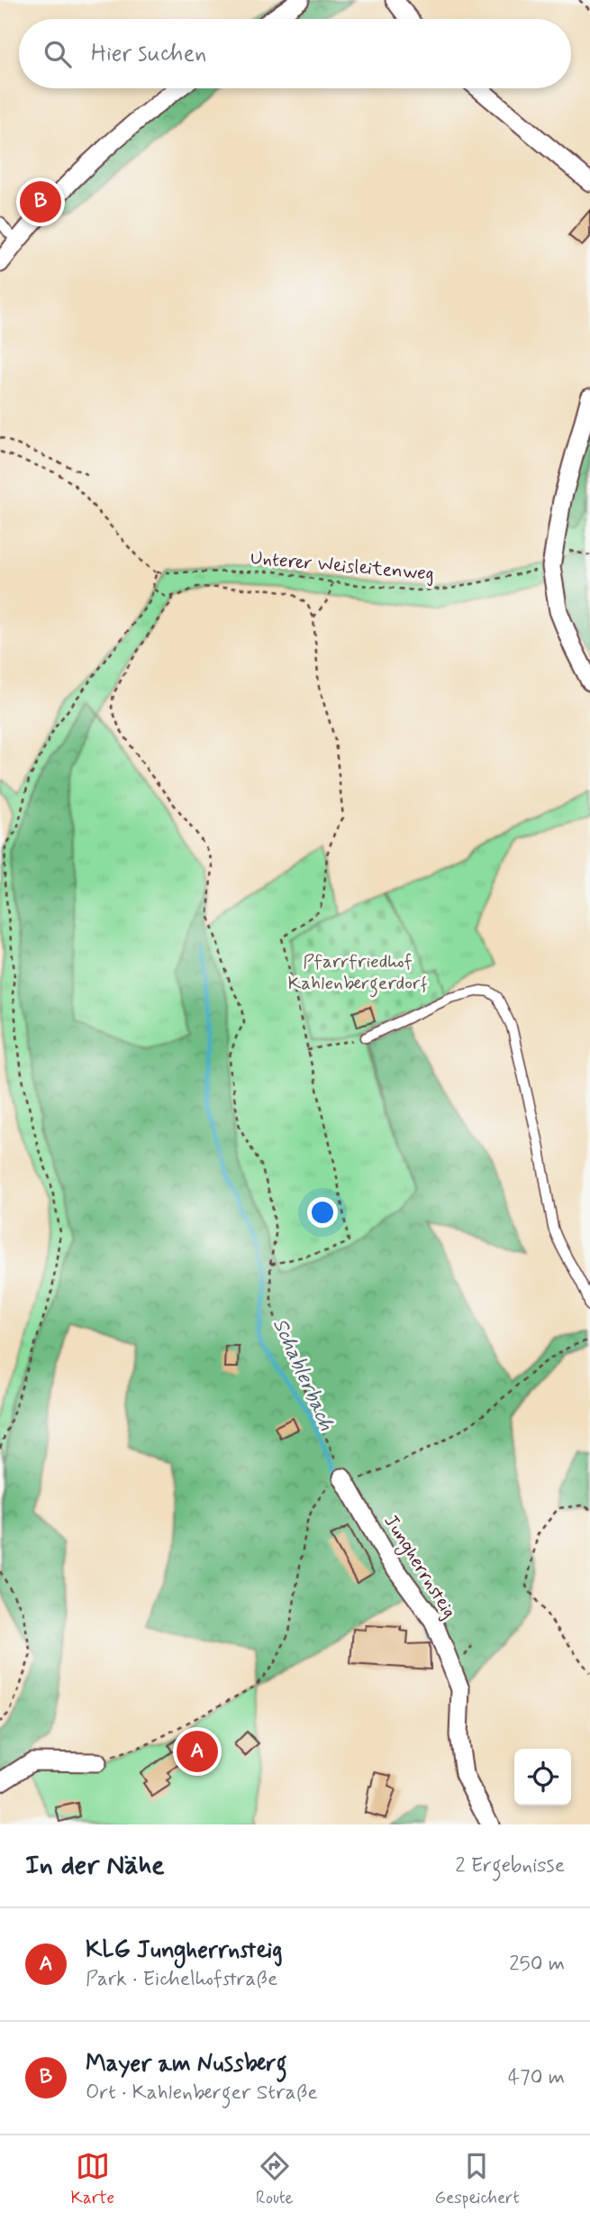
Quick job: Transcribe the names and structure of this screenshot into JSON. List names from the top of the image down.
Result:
{
  "streets": {
    "street": ["Jungherrnsteig"],
    "path": ["Unterer Weisleitenweg"]
  },
  "water": ["Schablerbach"],
  "parks": ["Pfarrfriedhof Kahlenbergerdorf"],
  "page": {
    "search": "Hier suchen",
    "pins": ["B", "A"],
    "heading": ["In der Nähe", "2 Ergebnisse"],
    "list": [
      {
        "mark": "A",
        "name": "KLG Jungherrnsteig",
        "note": "Park · Eichelhofstraße",
        "value": "250 m"
      },
      {
        "mark": "B",
        "name": "Mayer am Nussberg",
        "note": "Ort · Kahlenberger Straße",
        "value": "470 m"
      }
    ],
    "nav": ["Karte", "Route", "Gespeichert"]
  }
}
